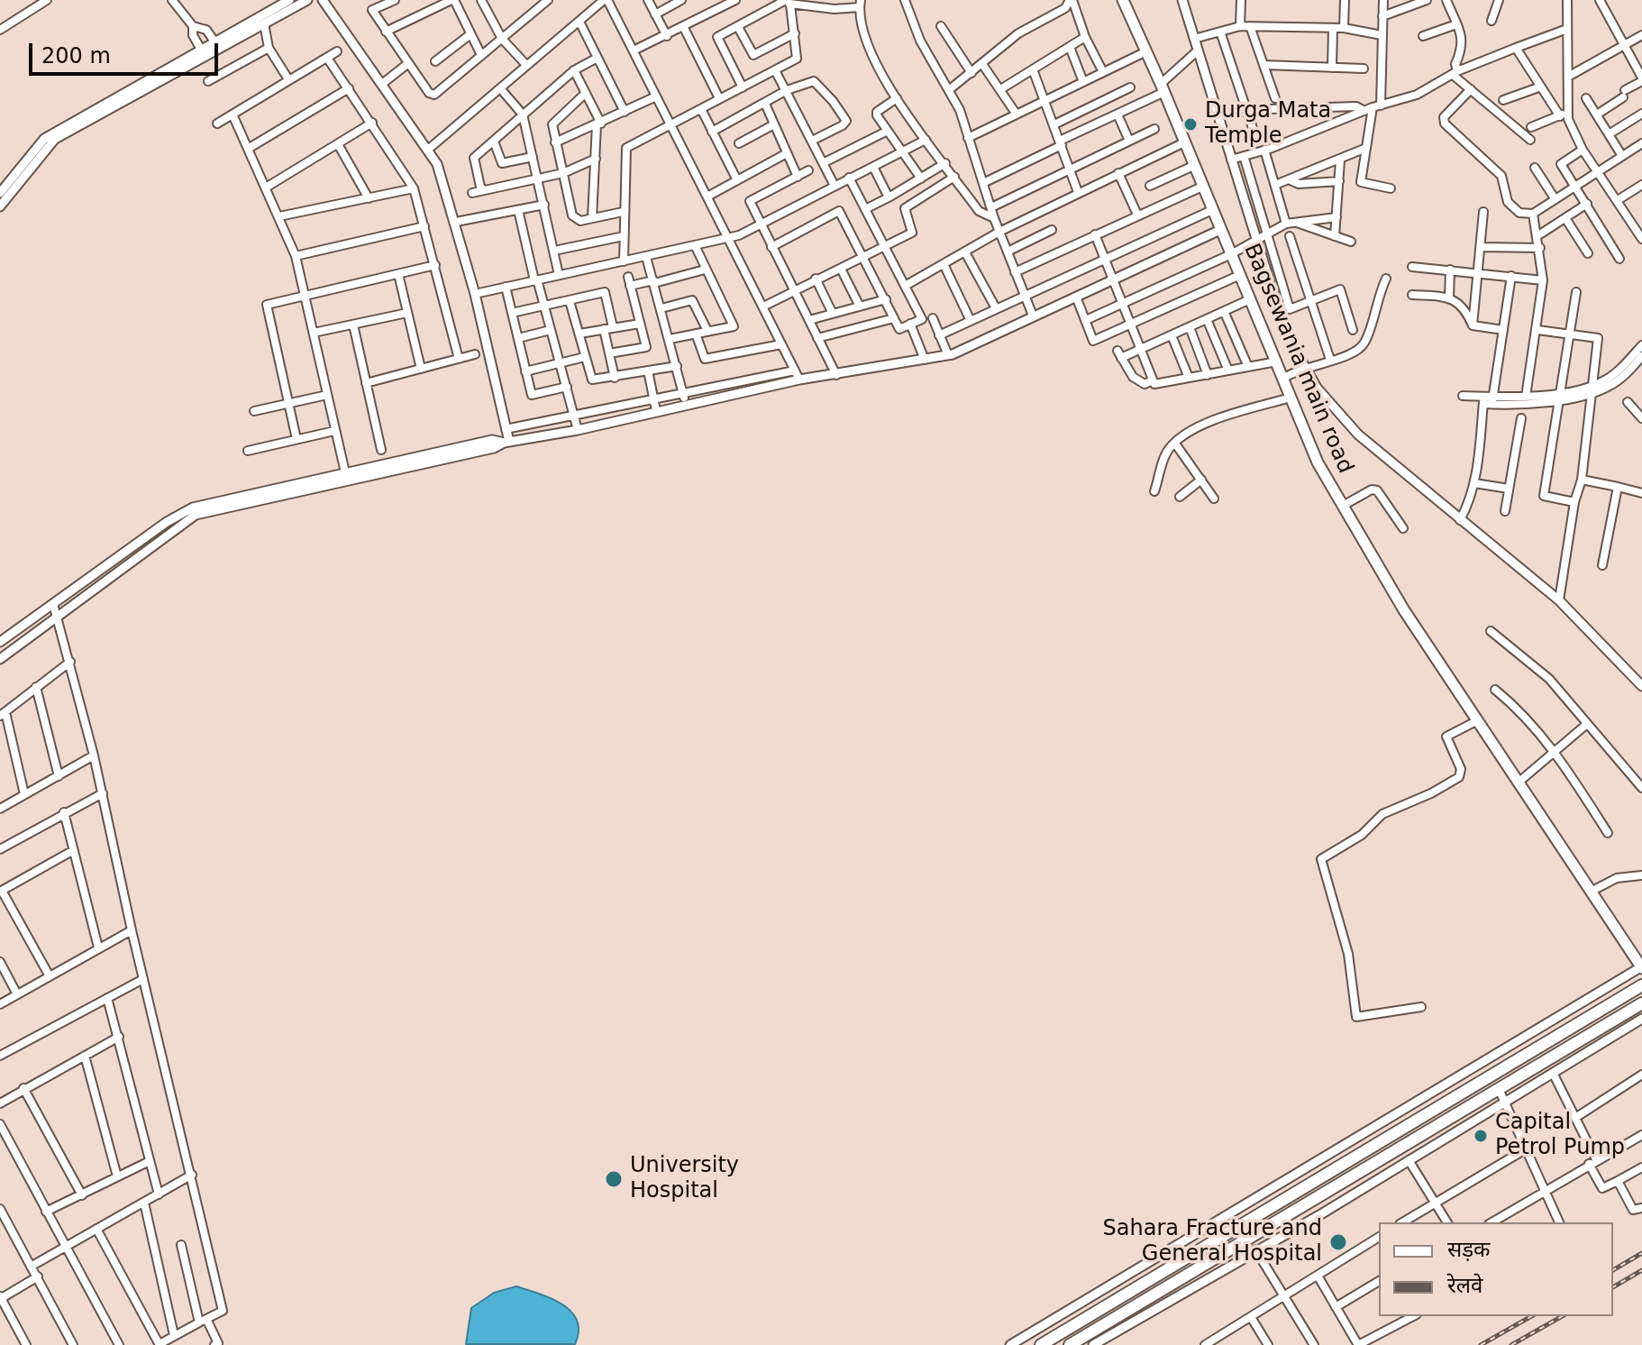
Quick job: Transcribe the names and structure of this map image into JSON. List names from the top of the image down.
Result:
{
  "streets": {
    "main road": ["Bagsewania main road"]
  },
  "places": [
    "Durga Mata Temple",
    "Capital Petrol Pump",
    "University Hospital",
    "Sahara Fracture and General Hospital"
  ],
  "legend": ["सड़क", "रेलवे"],
  "scale_bar": "200 m"
}
